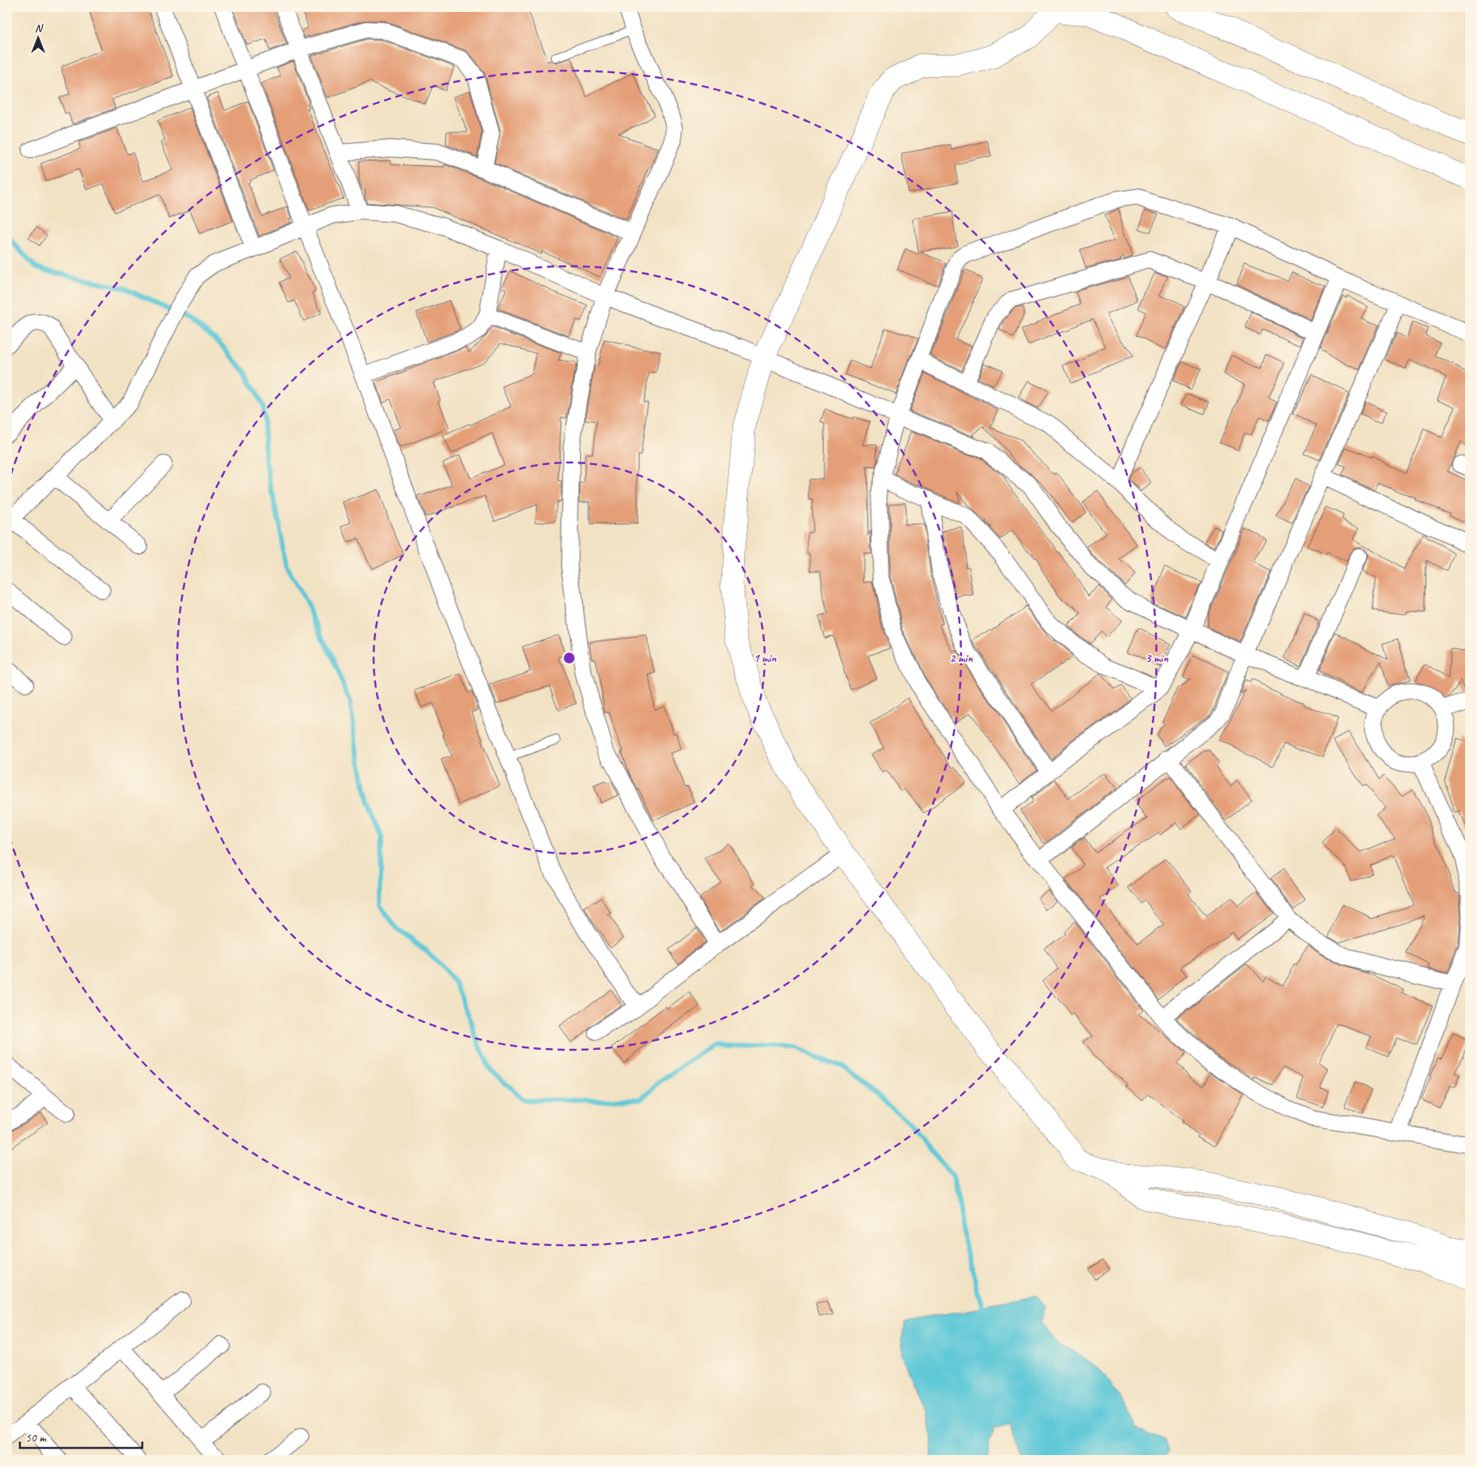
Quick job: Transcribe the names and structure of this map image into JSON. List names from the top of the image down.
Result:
{
  "scale_bar": "50 m",
  "north": "top",
  "rings": ["1 min", "2 min", "3 min"]
}
